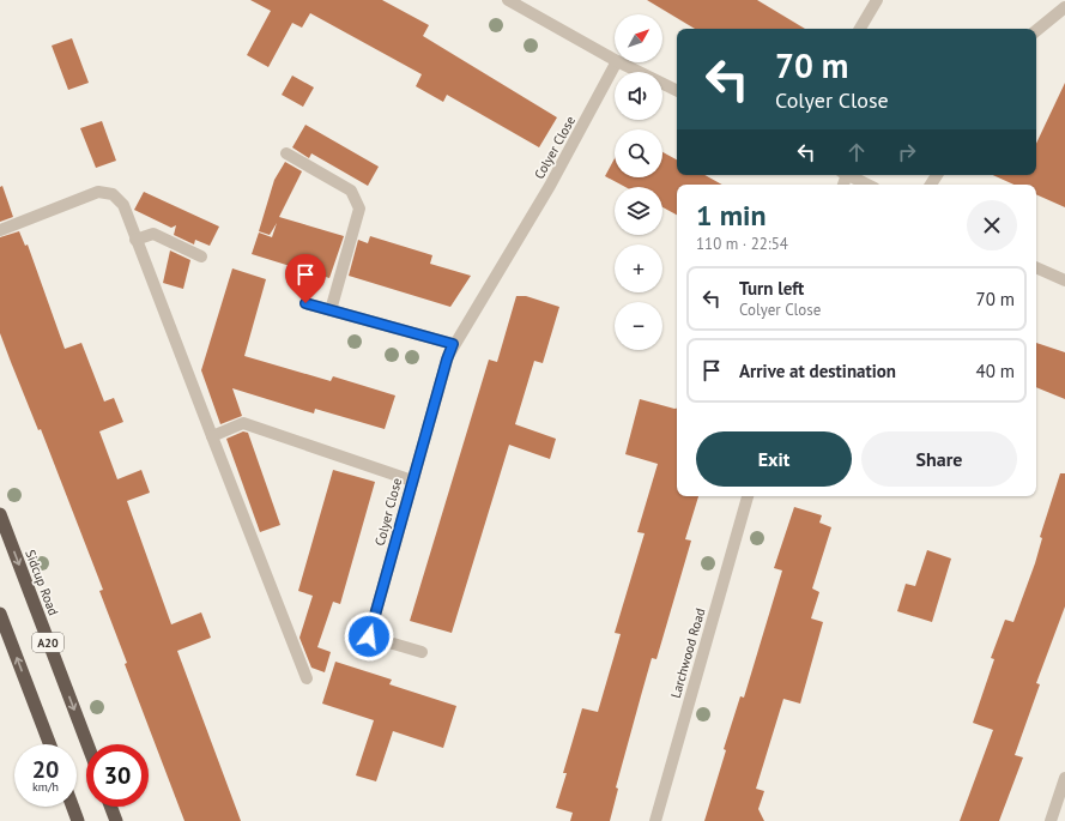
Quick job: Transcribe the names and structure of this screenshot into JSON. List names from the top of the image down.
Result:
{
  "streets": {
    "highway": ["Sidcup Road", "A20"],
    "street": ["Colyer Close", "Larchwood Road"]
  },
  "north": "top right",
  "page": {
    "map_buttons": ["+", "−"],
    "turn": ["70 m", "Colyer Close"],
    "heading": ["1 min", "110 m · 22:54"],
    "list": [
      {
        "name": "Turn left",
        "note": "Colyer Close",
        "value": "70 m"
      },
      {
        "name": "Arrive at destination",
        "value": "40 m"
      }
    ],
    "buttons": ["Exit", "Share"],
    "speed": "20 km/h",
    "limit": "30"
  }
}
